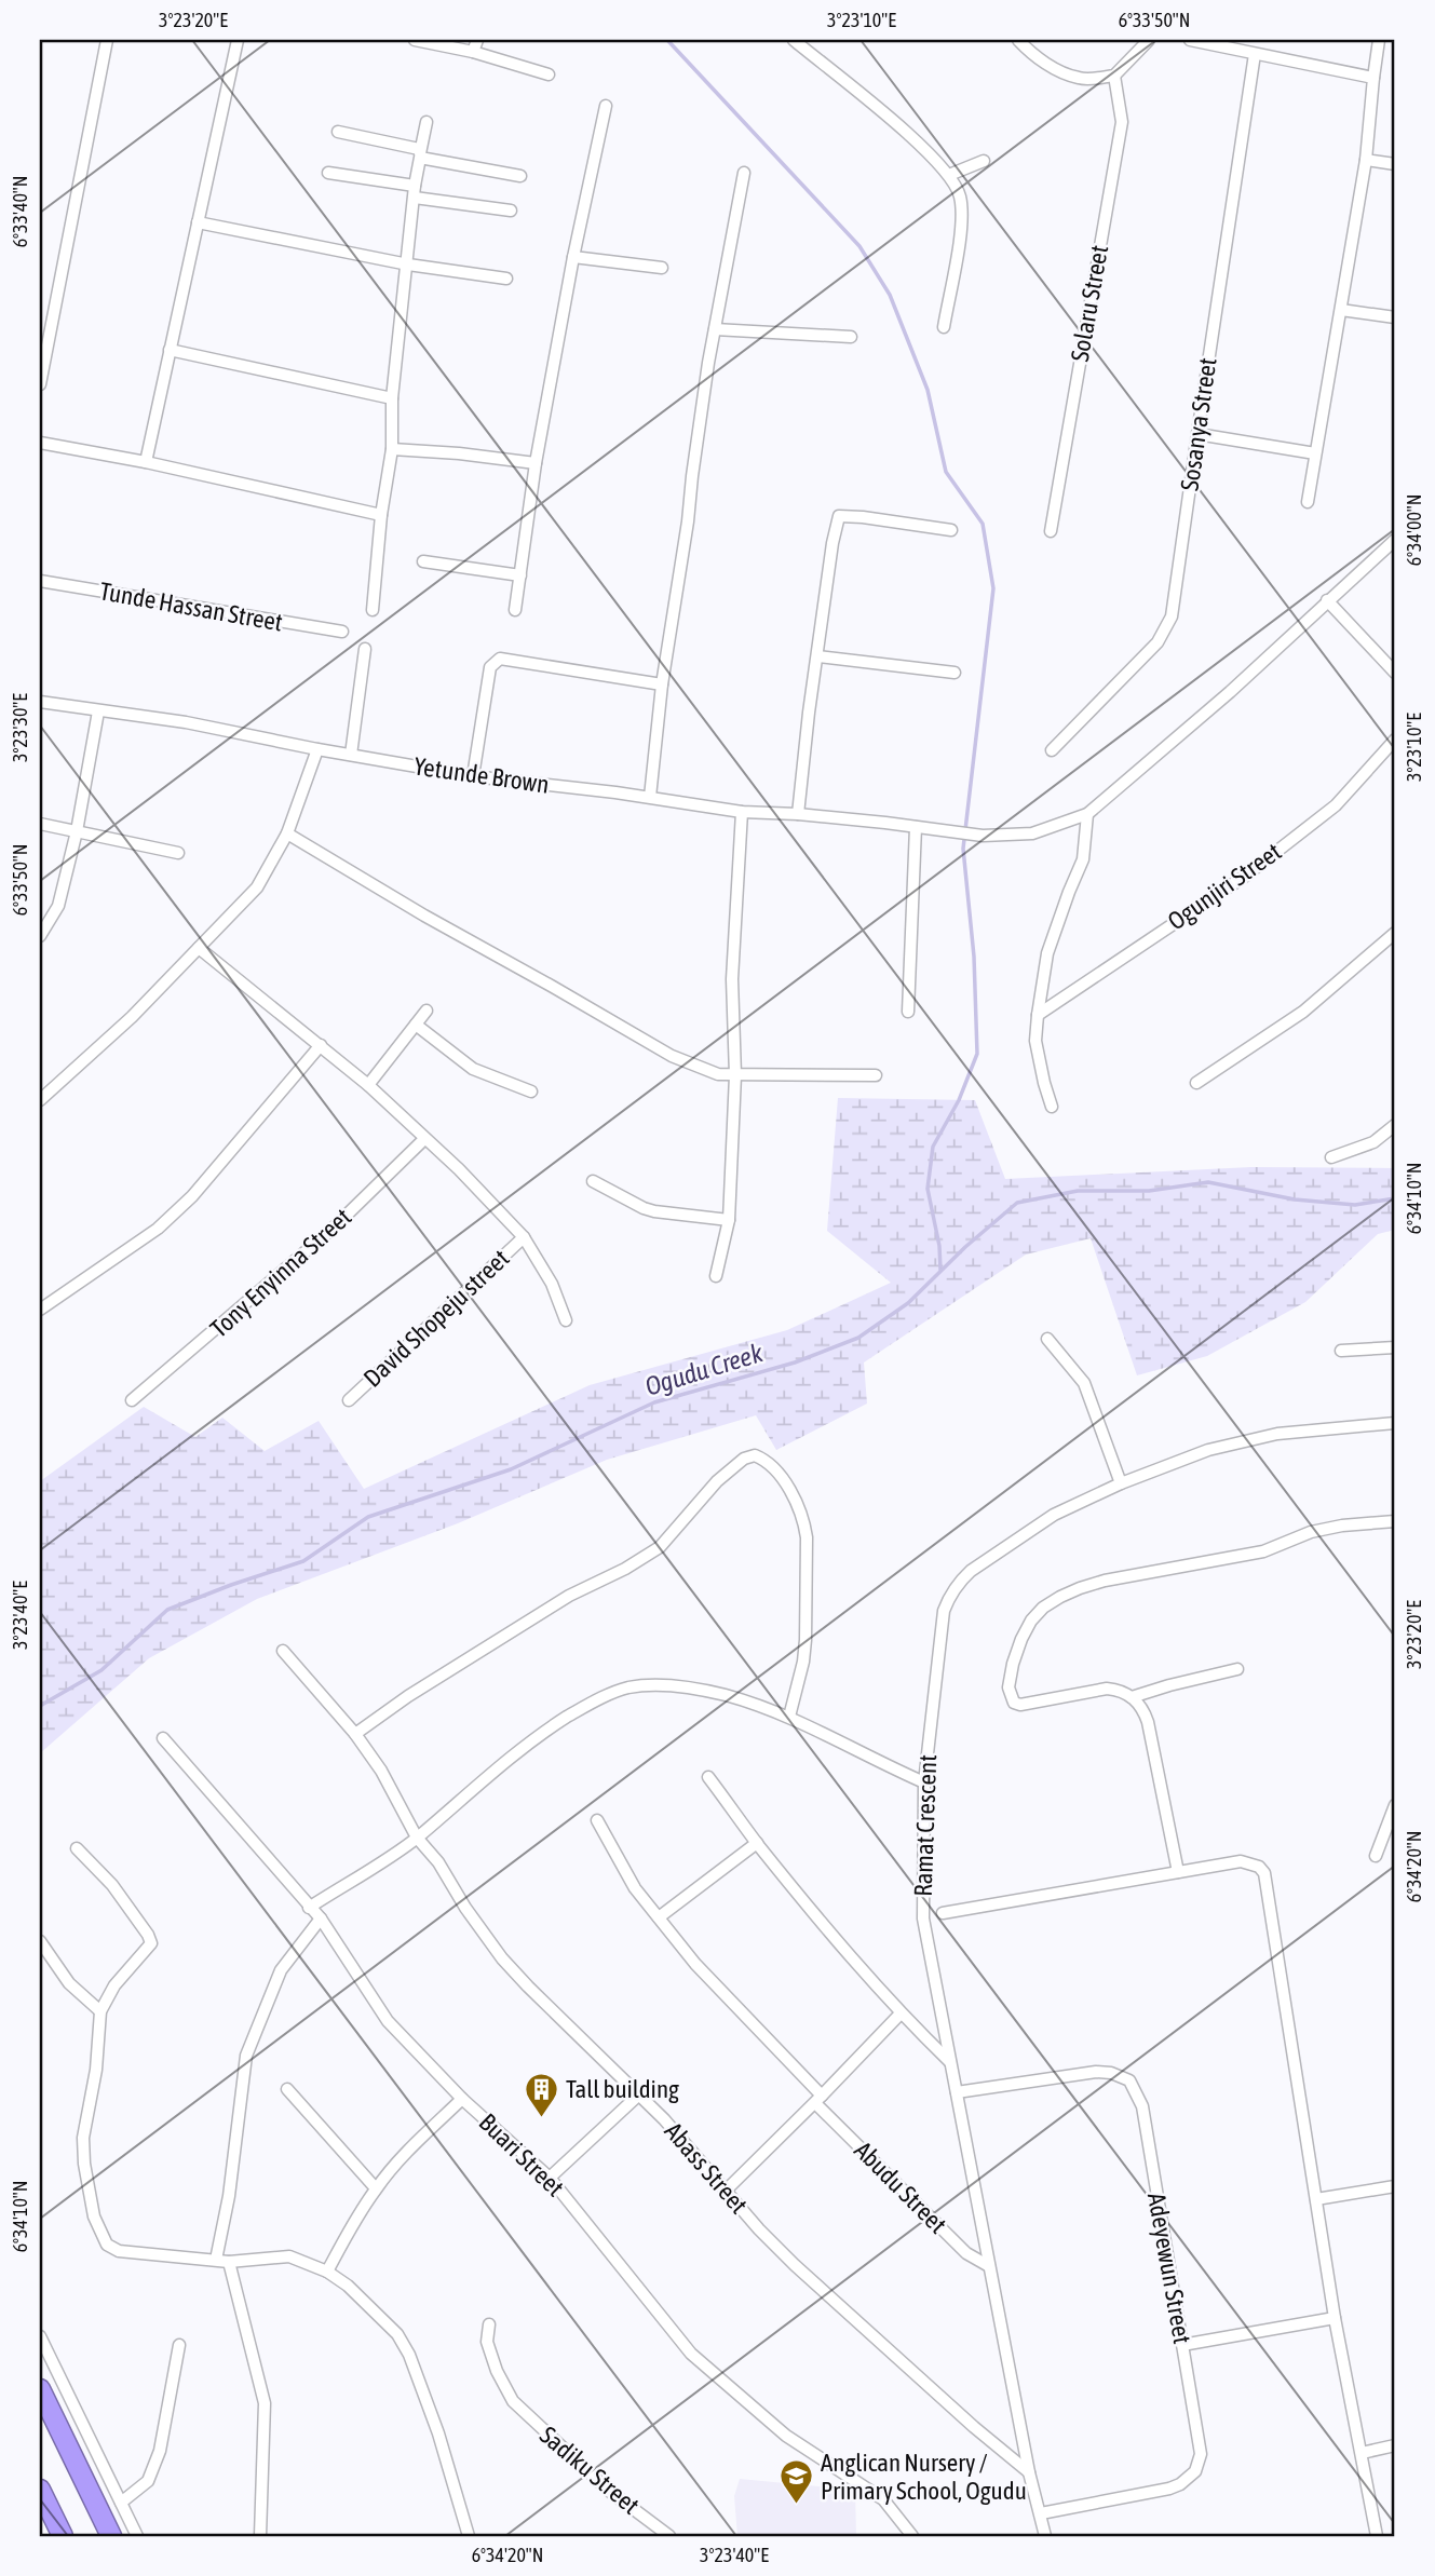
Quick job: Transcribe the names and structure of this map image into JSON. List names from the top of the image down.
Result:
{
  "streets": {
    "street": [
      "Solaru Street",
      "Sosanya Street",
      "Tunde Hassan Street",
      "Yetunde Brown",
      "Ogunjiri Street",
      "Tony Enyinna Street",
      "David Shopeju street",
      "Ramat Crescent",
      "Buari Street",
      "Abass Street",
      "Abudu Street",
      "Adeyewun Street",
      "Sadiku Street"
    ]
  },
  "crossings": [
    ["Ramat Crescent", "Abass Street"],
    ["Ramat Crescent", "Abudu Street"],
    ["Ramat Crescent", "Adeyewun Street"]
  ],
  "water": ["Ogudu Creek"],
  "places": {
    "building": ["Tall building"],
    "school or university": ["Anglican Nursery / Primary School, Ogudu"]
  },
  "coordinates": [
    "3°23'20\"E",
    "3°23'10\"E",
    "6°33'50\"N",
    "6°33'40\"N",
    "6°34'00\"N",
    "3°23'30\"E",
    "6°34'10\"N",
    "3°23'40\"E",
    "6°34'20\"N"
  ]
}
